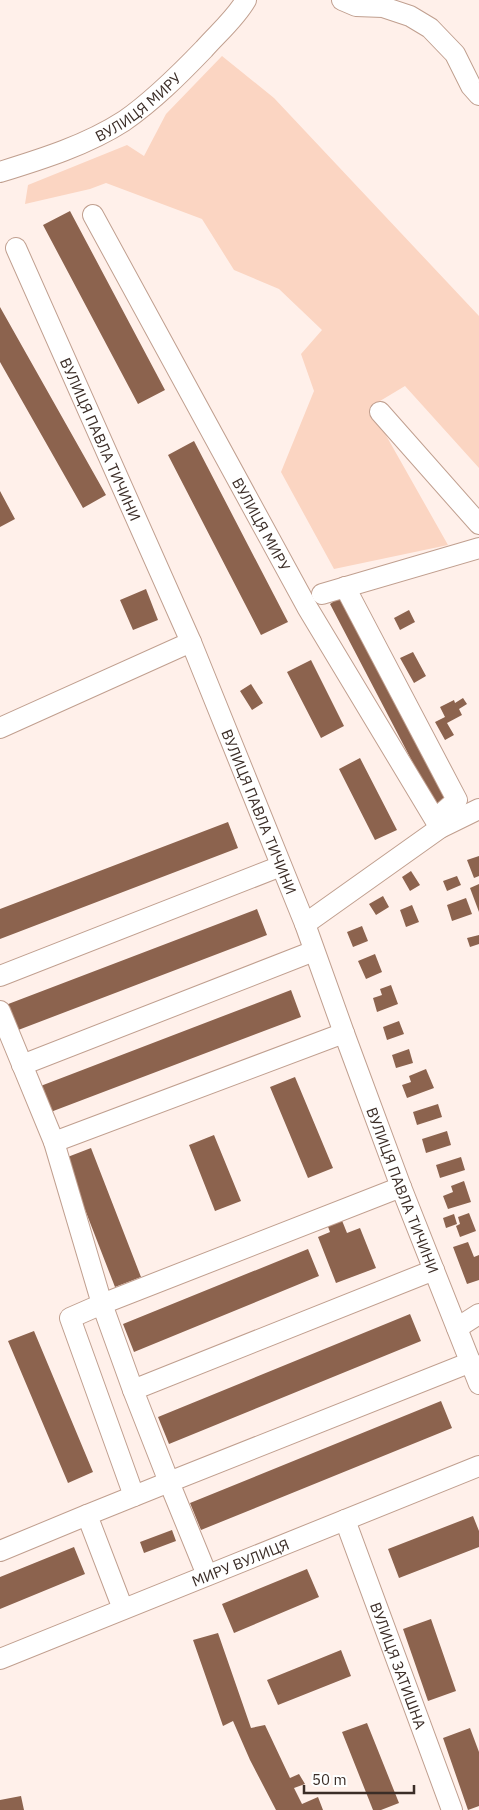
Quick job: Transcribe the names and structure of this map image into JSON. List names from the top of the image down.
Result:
{
  "streets": {
    "street": [
      "ВУЛИЦЯ МИРУ",
      "ВУЛИЦЯ ПАВЛА ТИЧИНИ",
      "МИРУ ВУЛИЦЯ",
      "ВУЛИЦЯ ЗАТИШНА"
    ]
  },
  "crossings": [
    ["МИРУ ВУЛИЦЯ", "ВУЛИЦЯ ЗАТИШНА"]
  ],
  "scale_bar": "50 m"
}
